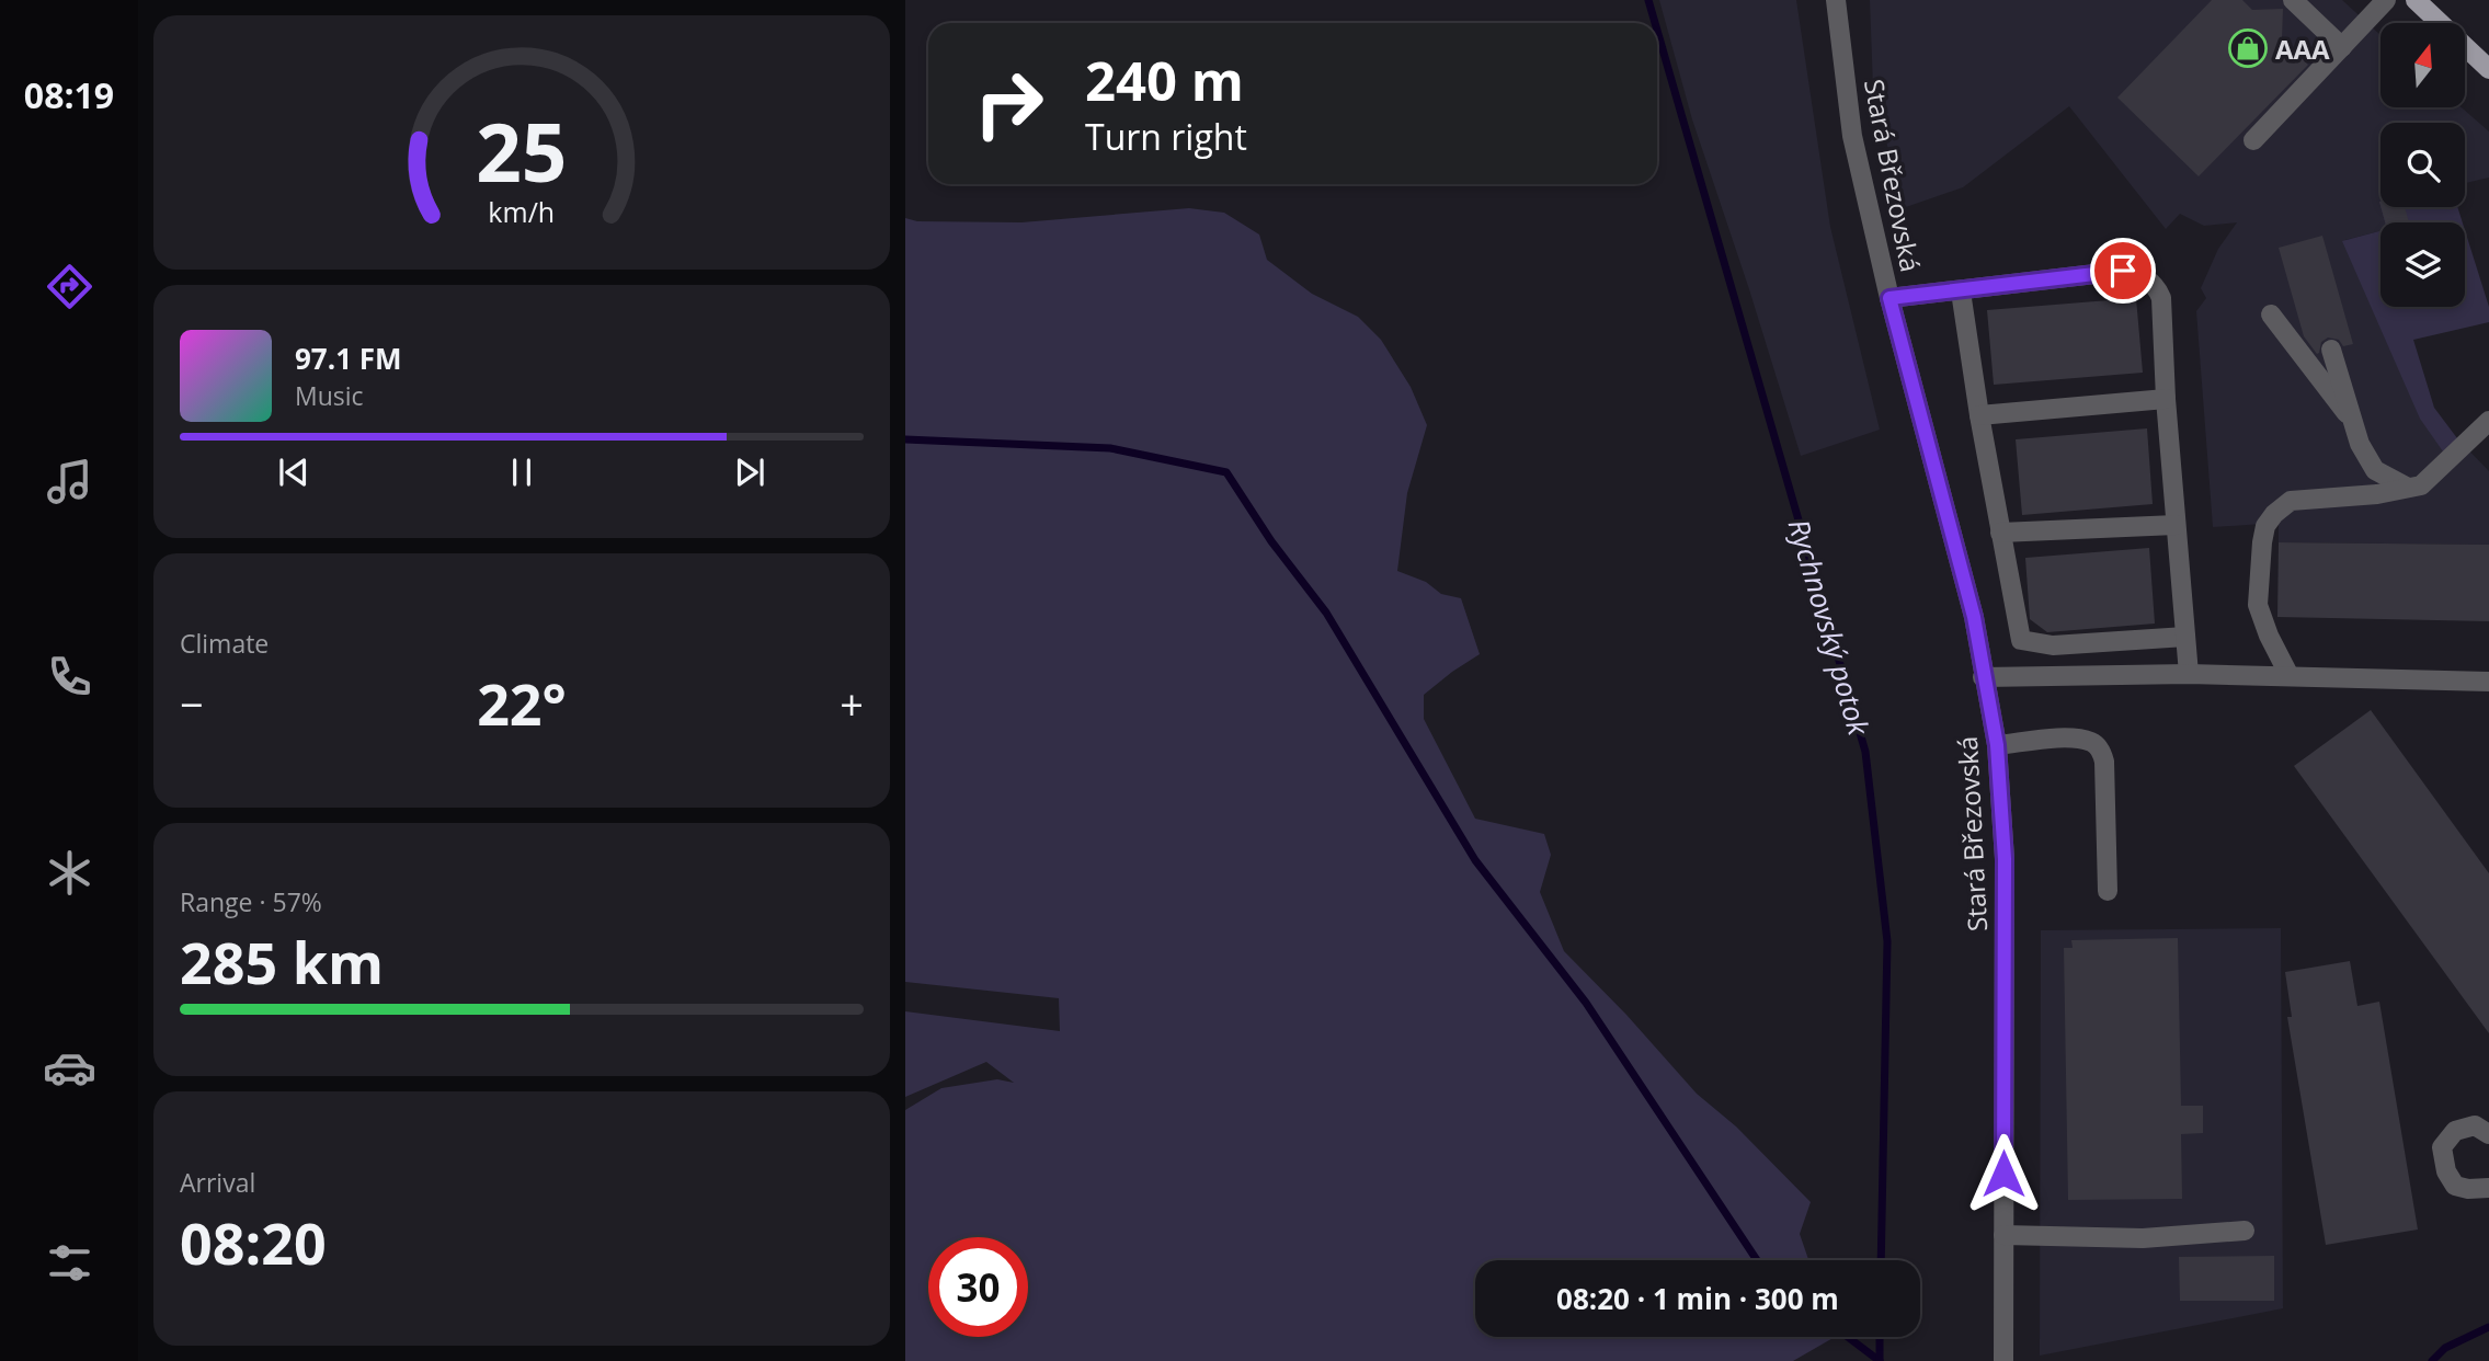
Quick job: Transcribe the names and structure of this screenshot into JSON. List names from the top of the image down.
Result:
{
  "streets": {
    "street": ["Stará Březovská"]
  },
  "water": ["Rychnovský potok"],
  "places": {
    "shop": ["AAA"]
  },
  "north": "top",
  "page": {
    "tabs": "08:19",
    "turn": ["240 m", "Turn right"],
    "song": ["97.1 FM", "Music"],
    "tile": [
      "Climate",
      ["Range · 57%", "285 km"],
      ["Arrival", "08:20"]
    ],
    "heat": ["−", "22°", "+"],
    "limit": "30",
    "trip": "08:20 · 1 min · 300 m",
    "gauge": ["25", "km/h"]
  }
}
